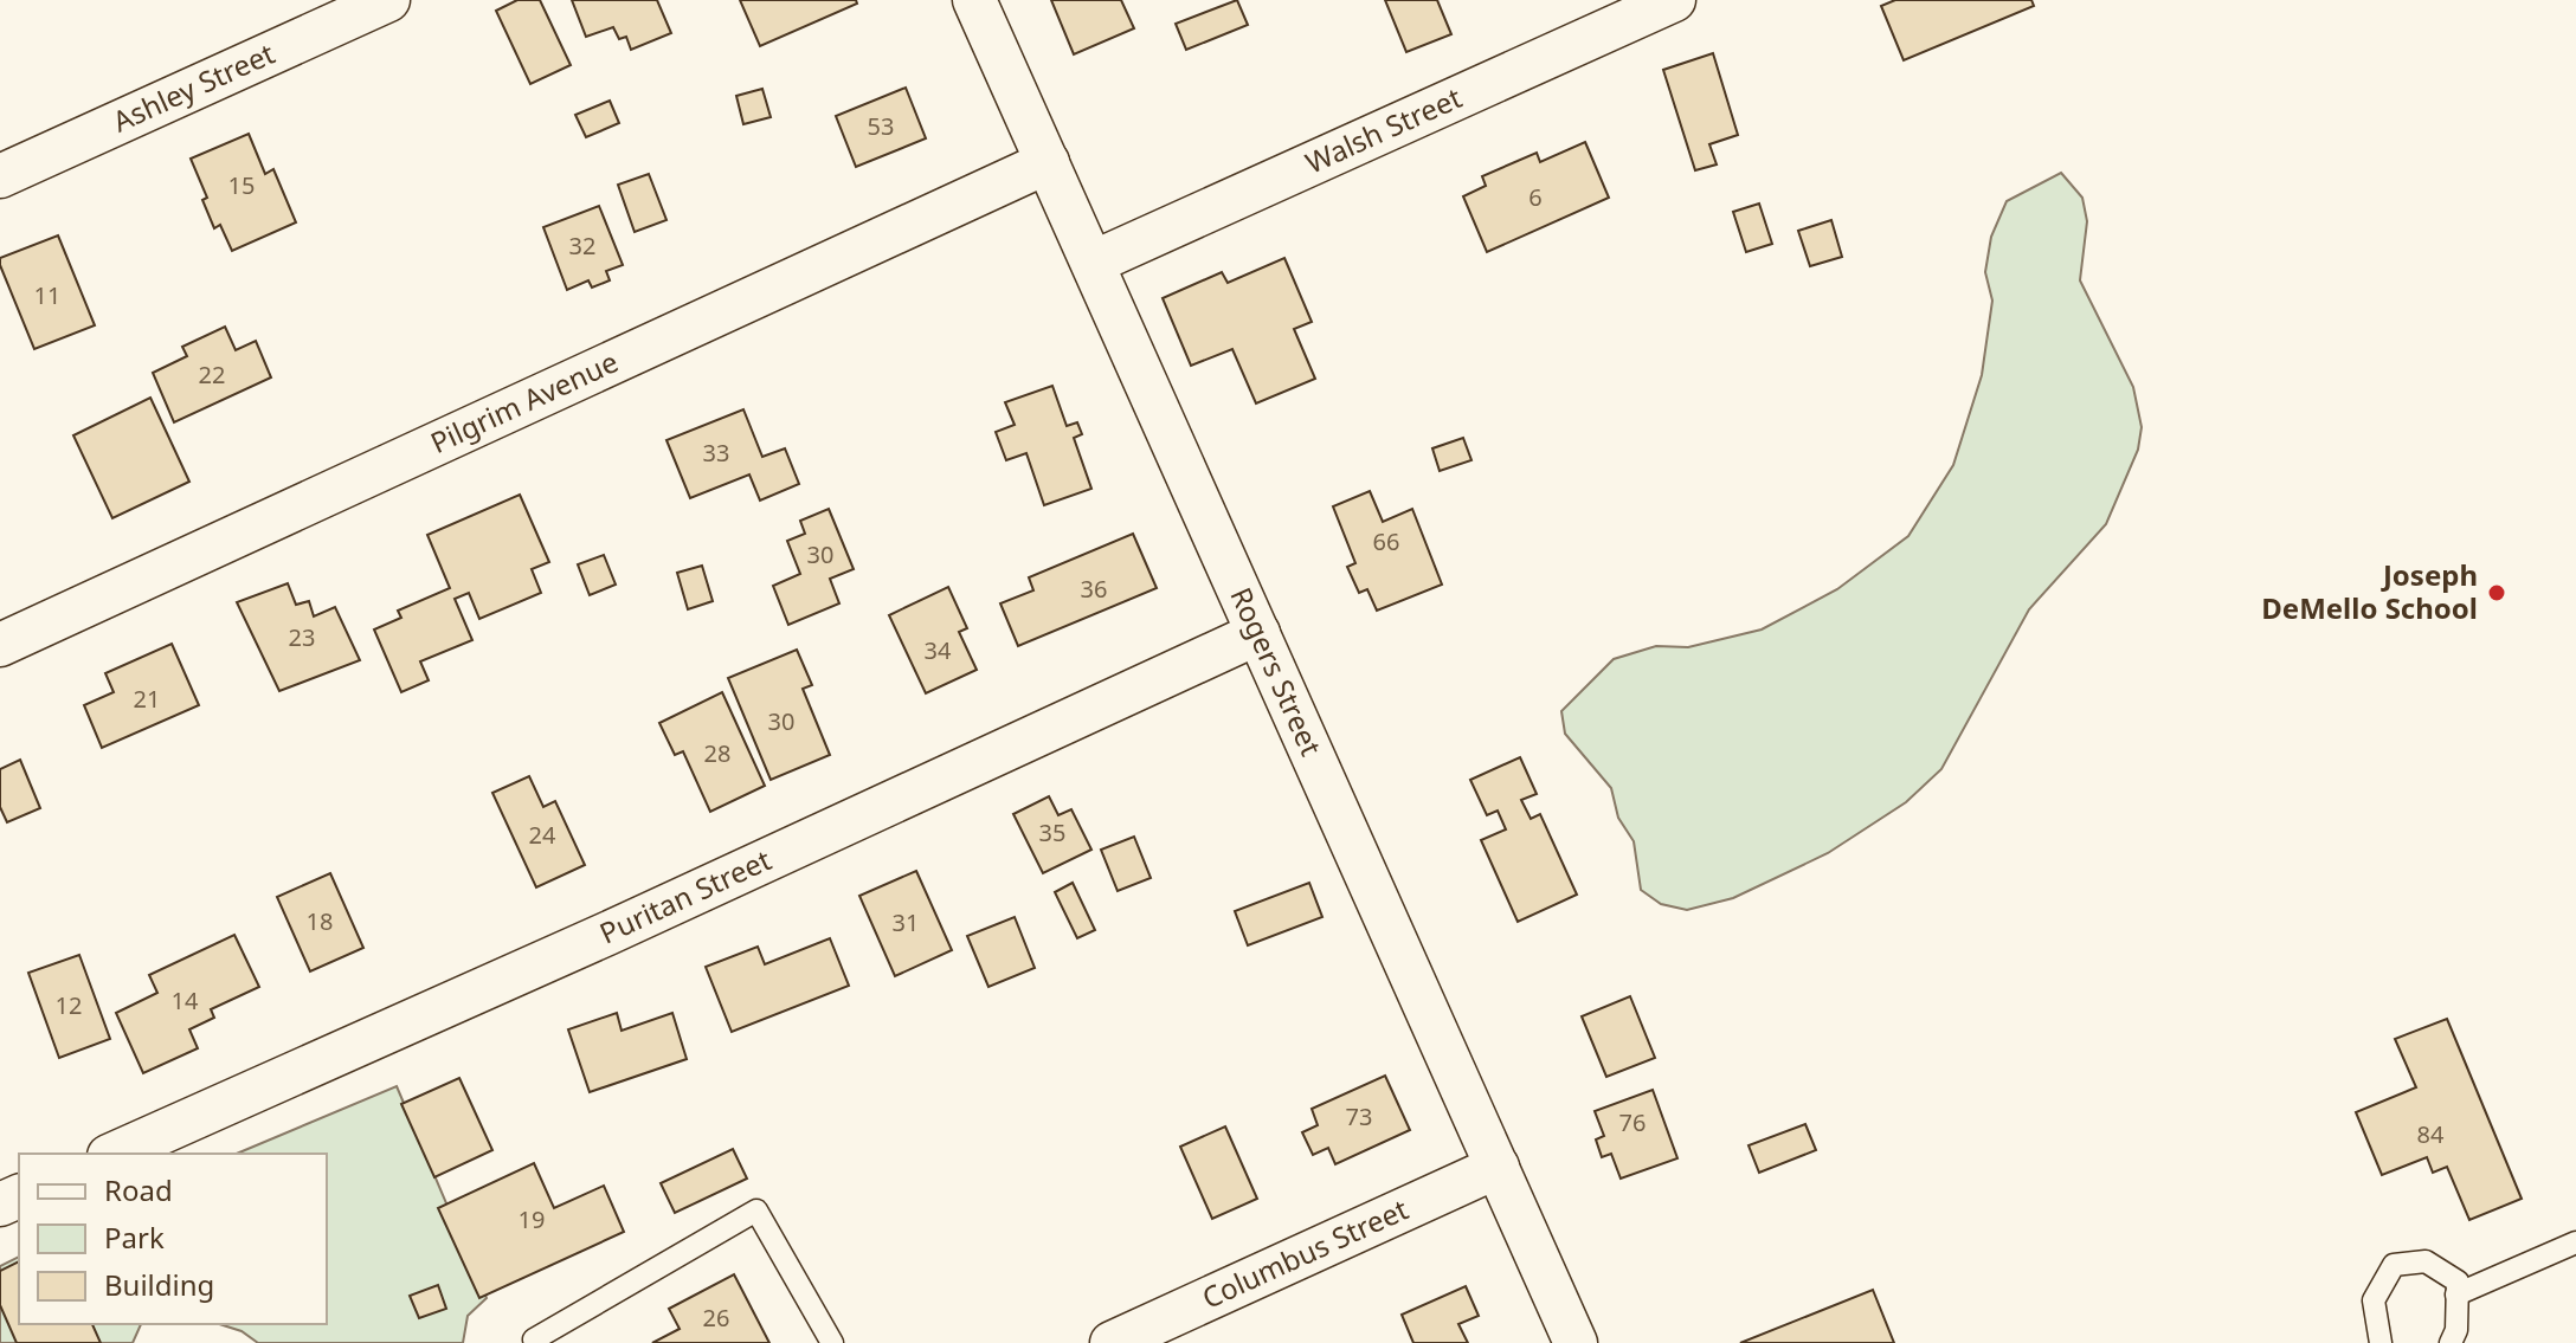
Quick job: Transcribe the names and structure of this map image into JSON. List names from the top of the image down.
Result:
{
  "streets": {
    "street": [
      "Ashley Street",
      "Walsh Street",
      "Pilgrim Avenue",
      "Rogers Street",
      "Puritan Street",
      "Columbus Street"
    ]
  },
  "crossings": [
    ["Walsh Street", "Rogers Street"],
    ["Pilgrim Avenue", "Rogers Street"],
    ["Rogers Street", "Puritan Street"],
    ["Rogers Street", "Columbus Street"]
  ],
  "places": ["Joseph DeMello School"],
  "house_numbers": [
    "53",
    "15",
    "6",
    "32",
    "11",
    "22",
    "33",
    "66",
    "30",
    "36",
    "23",
    "34",
    "21",
    "30",
    "28",
    "35",
    "24",
    "18",
    "31",
    "14",
    "12",
    "73",
    "76",
    "84",
    "19",
    "26"
  ],
  "legend": ["Road", "Park", "Building"]
}
